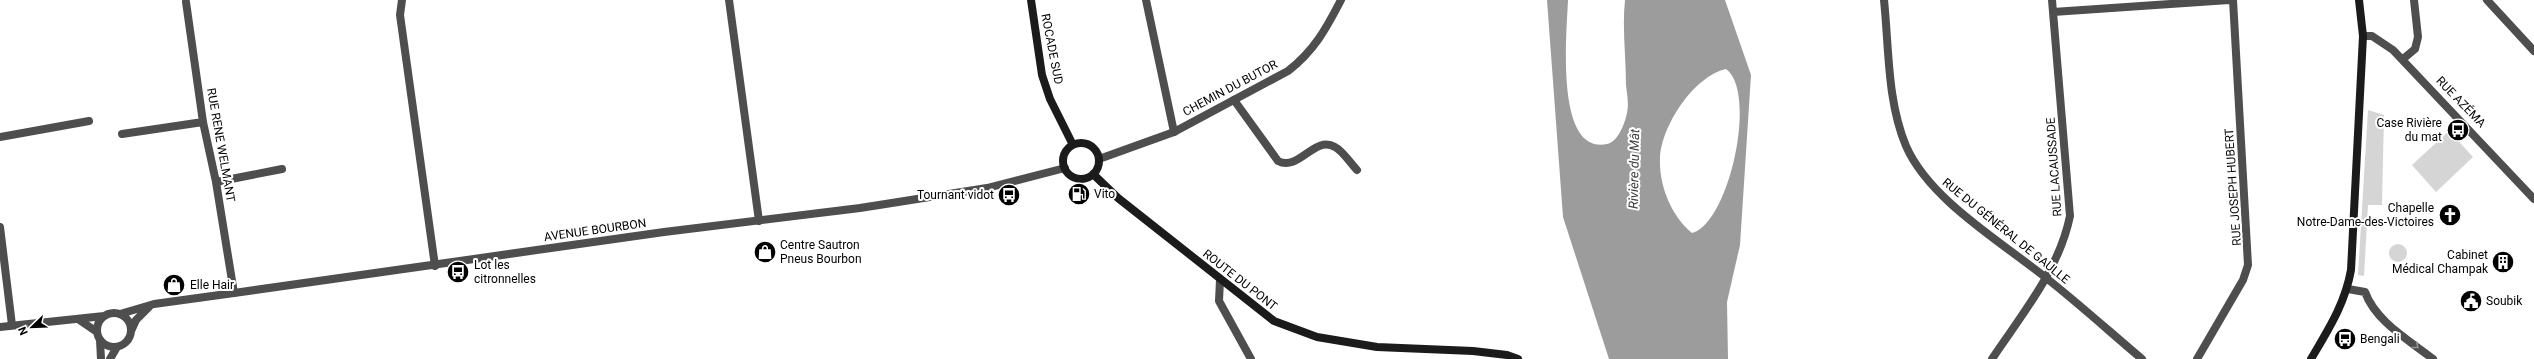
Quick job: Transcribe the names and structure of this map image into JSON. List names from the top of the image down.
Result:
{
  "streets": {
    "main road": ["ROCADE SUD", "ROUTE DU PONT"],
    "street": [
      "CHEMIN DU BUTOR",
      "RUE AZÉMA",
      "RUE RENE WELMANT",
      "RUE LACAUSSADE",
      "RUE JOSEPH HUBERT",
      "AVENUE BOURBON",
      "RUE DU GÉNÉRAL DE GAULLE"
    ]
  },
  "crossings": [
    ["ROCADE SUD", "CHEMIN DU BUTOR"],
    ["ROCADE SUD", "AVENUE BOURBON"],
    ["ROCADE SUD", "ROUTE DU PONT"],
    ["CHEMIN DU BUTOR", "AVENUE BOURBON"],
    ["CHEMIN DU BUTOR", "ROUTE DU PONT"],
    ["RUE RENE WELMANT", "AVENUE BOURBON"],
    ["RUE LACAUSSADE", "RUE DU GÉNÉRAL DE GAULLE"],
    ["AVENUE BOURBON", "ROUTE DU PONT"]
  ],
  "water": ["Rivière du Mât"],
  "places": {
    "bus stop": [
      "Case Rivière du mat",
      "Tournant vidot",
      "Lot les citronnelles",
      "Bengali"
    ],
    "fuel station": ["Vito"],
    "church": ["Chapelle Notre-Dame-des-Victoires"],
    "shop": ["Centre Sautron Pneus Bourbon", "Elle Hair"],
    "building": ["Cabinet Médical Champak"],
    "public building": ["Soubik"]
  },
  "north": "bottom left"
}
